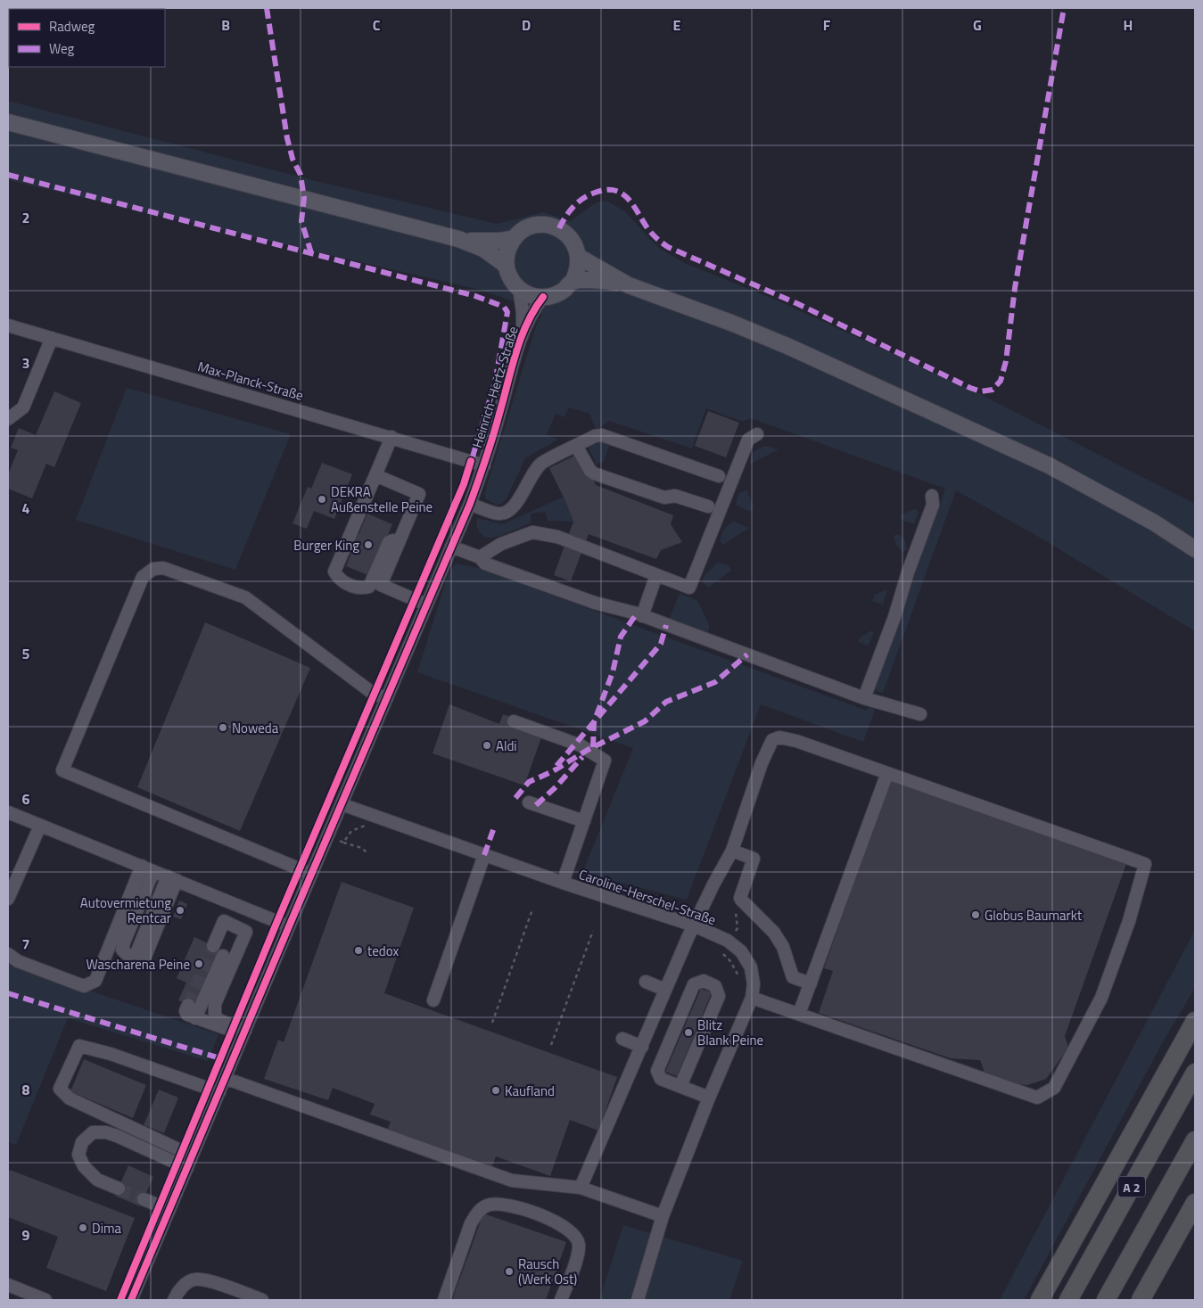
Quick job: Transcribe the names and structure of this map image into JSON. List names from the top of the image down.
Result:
{
  "streets": {
    "highway": ["A 2"],
    "street": ["Max-Planck-Straße", "Heinrich-Hertz-Straße", "Caroline-Herschel-Straße"]
  },
  "crossings": [
    ["Max-Planck-Straße", "Heinrich-Hertz-Straße"],
    ["Heinrich-Hertz-Straße", "Caroline-Herschel-Straße"]
  ],
  "places": [
    "DEKRA Außenstelle Peine",
    "Burger King",
    "Noweda",
    "Aldi",
    "Autovermietung Rentcar",
    "Globus Baumarkt",
    "tedox",
    "Wascharena Peine",
    "Blitz Blank Peine",
    "Kaufland",
    "Dima",
    "Rausch (Werk Ost)"
  ],
  "legend": ["Radweg", "Weg"],
  "grid": {
    "columns": [
      "B",
      "C",
      "D",
      "E",
      "F",
      "G",
      "H"
    ],
    "rows": [
      "2",
      "3",
      "4",
      "5",
      "6",
      "7",
      "8",
      "9"
    ]
  }
}
